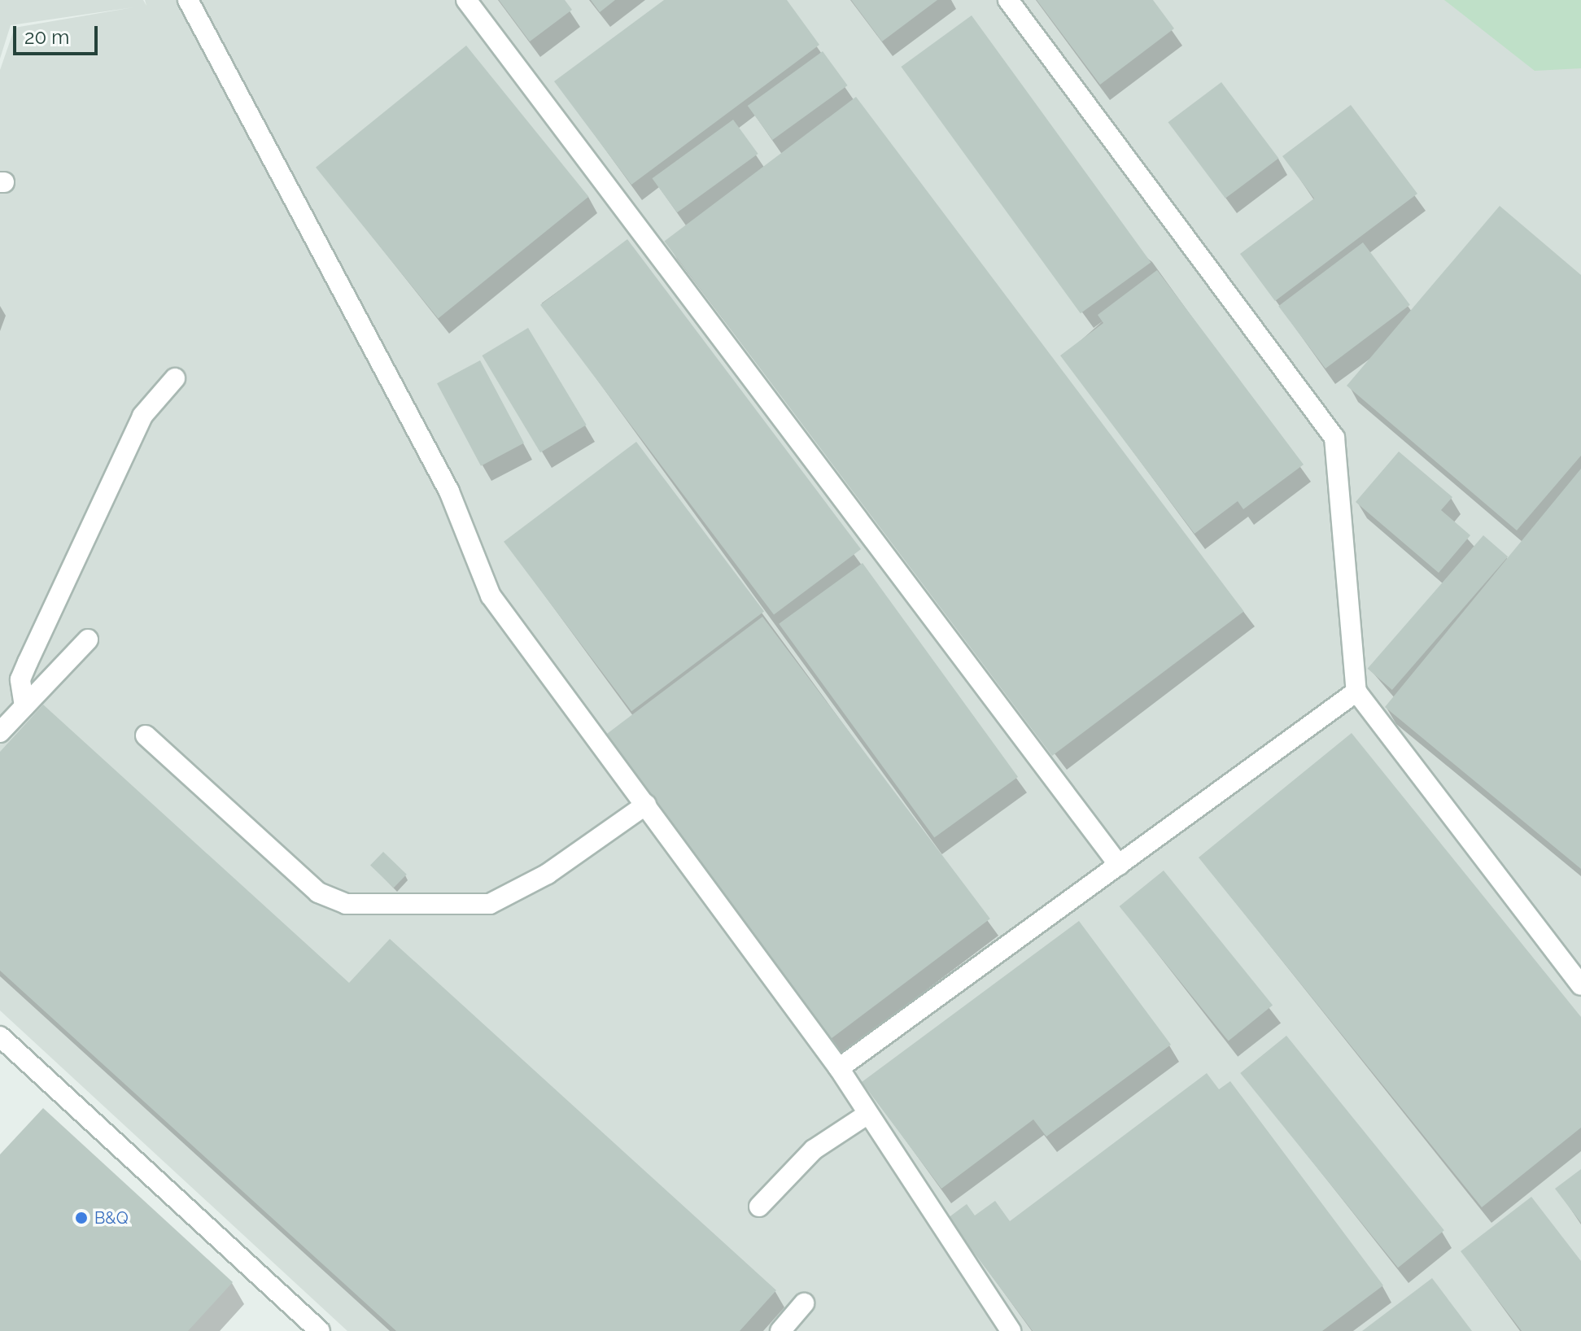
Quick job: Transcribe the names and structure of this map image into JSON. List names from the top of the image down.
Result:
{
  "places": ["B&Q"],
  "scale_bar": "20 m"
}
